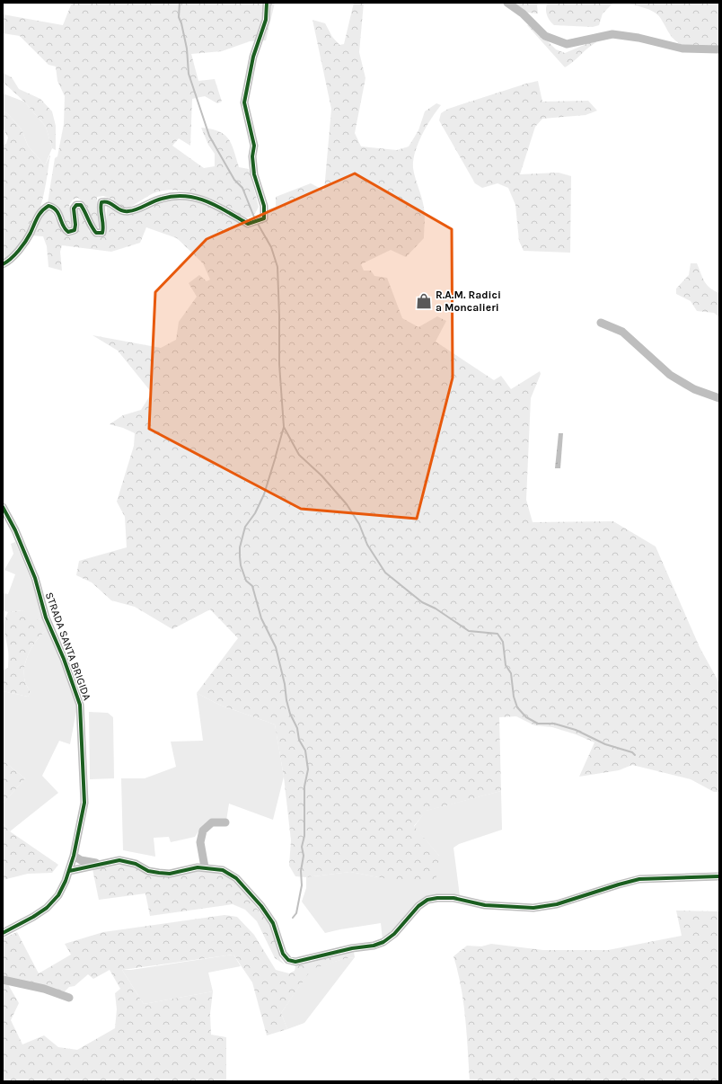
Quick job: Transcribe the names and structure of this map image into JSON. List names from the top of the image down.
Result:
{
  "streets": {
    "street": ["STRADA SANTA BRIGIDA"]
  },
  "places": {
    "shop": ["R.A.M. Radici a Moncalieri"]
  }
}
